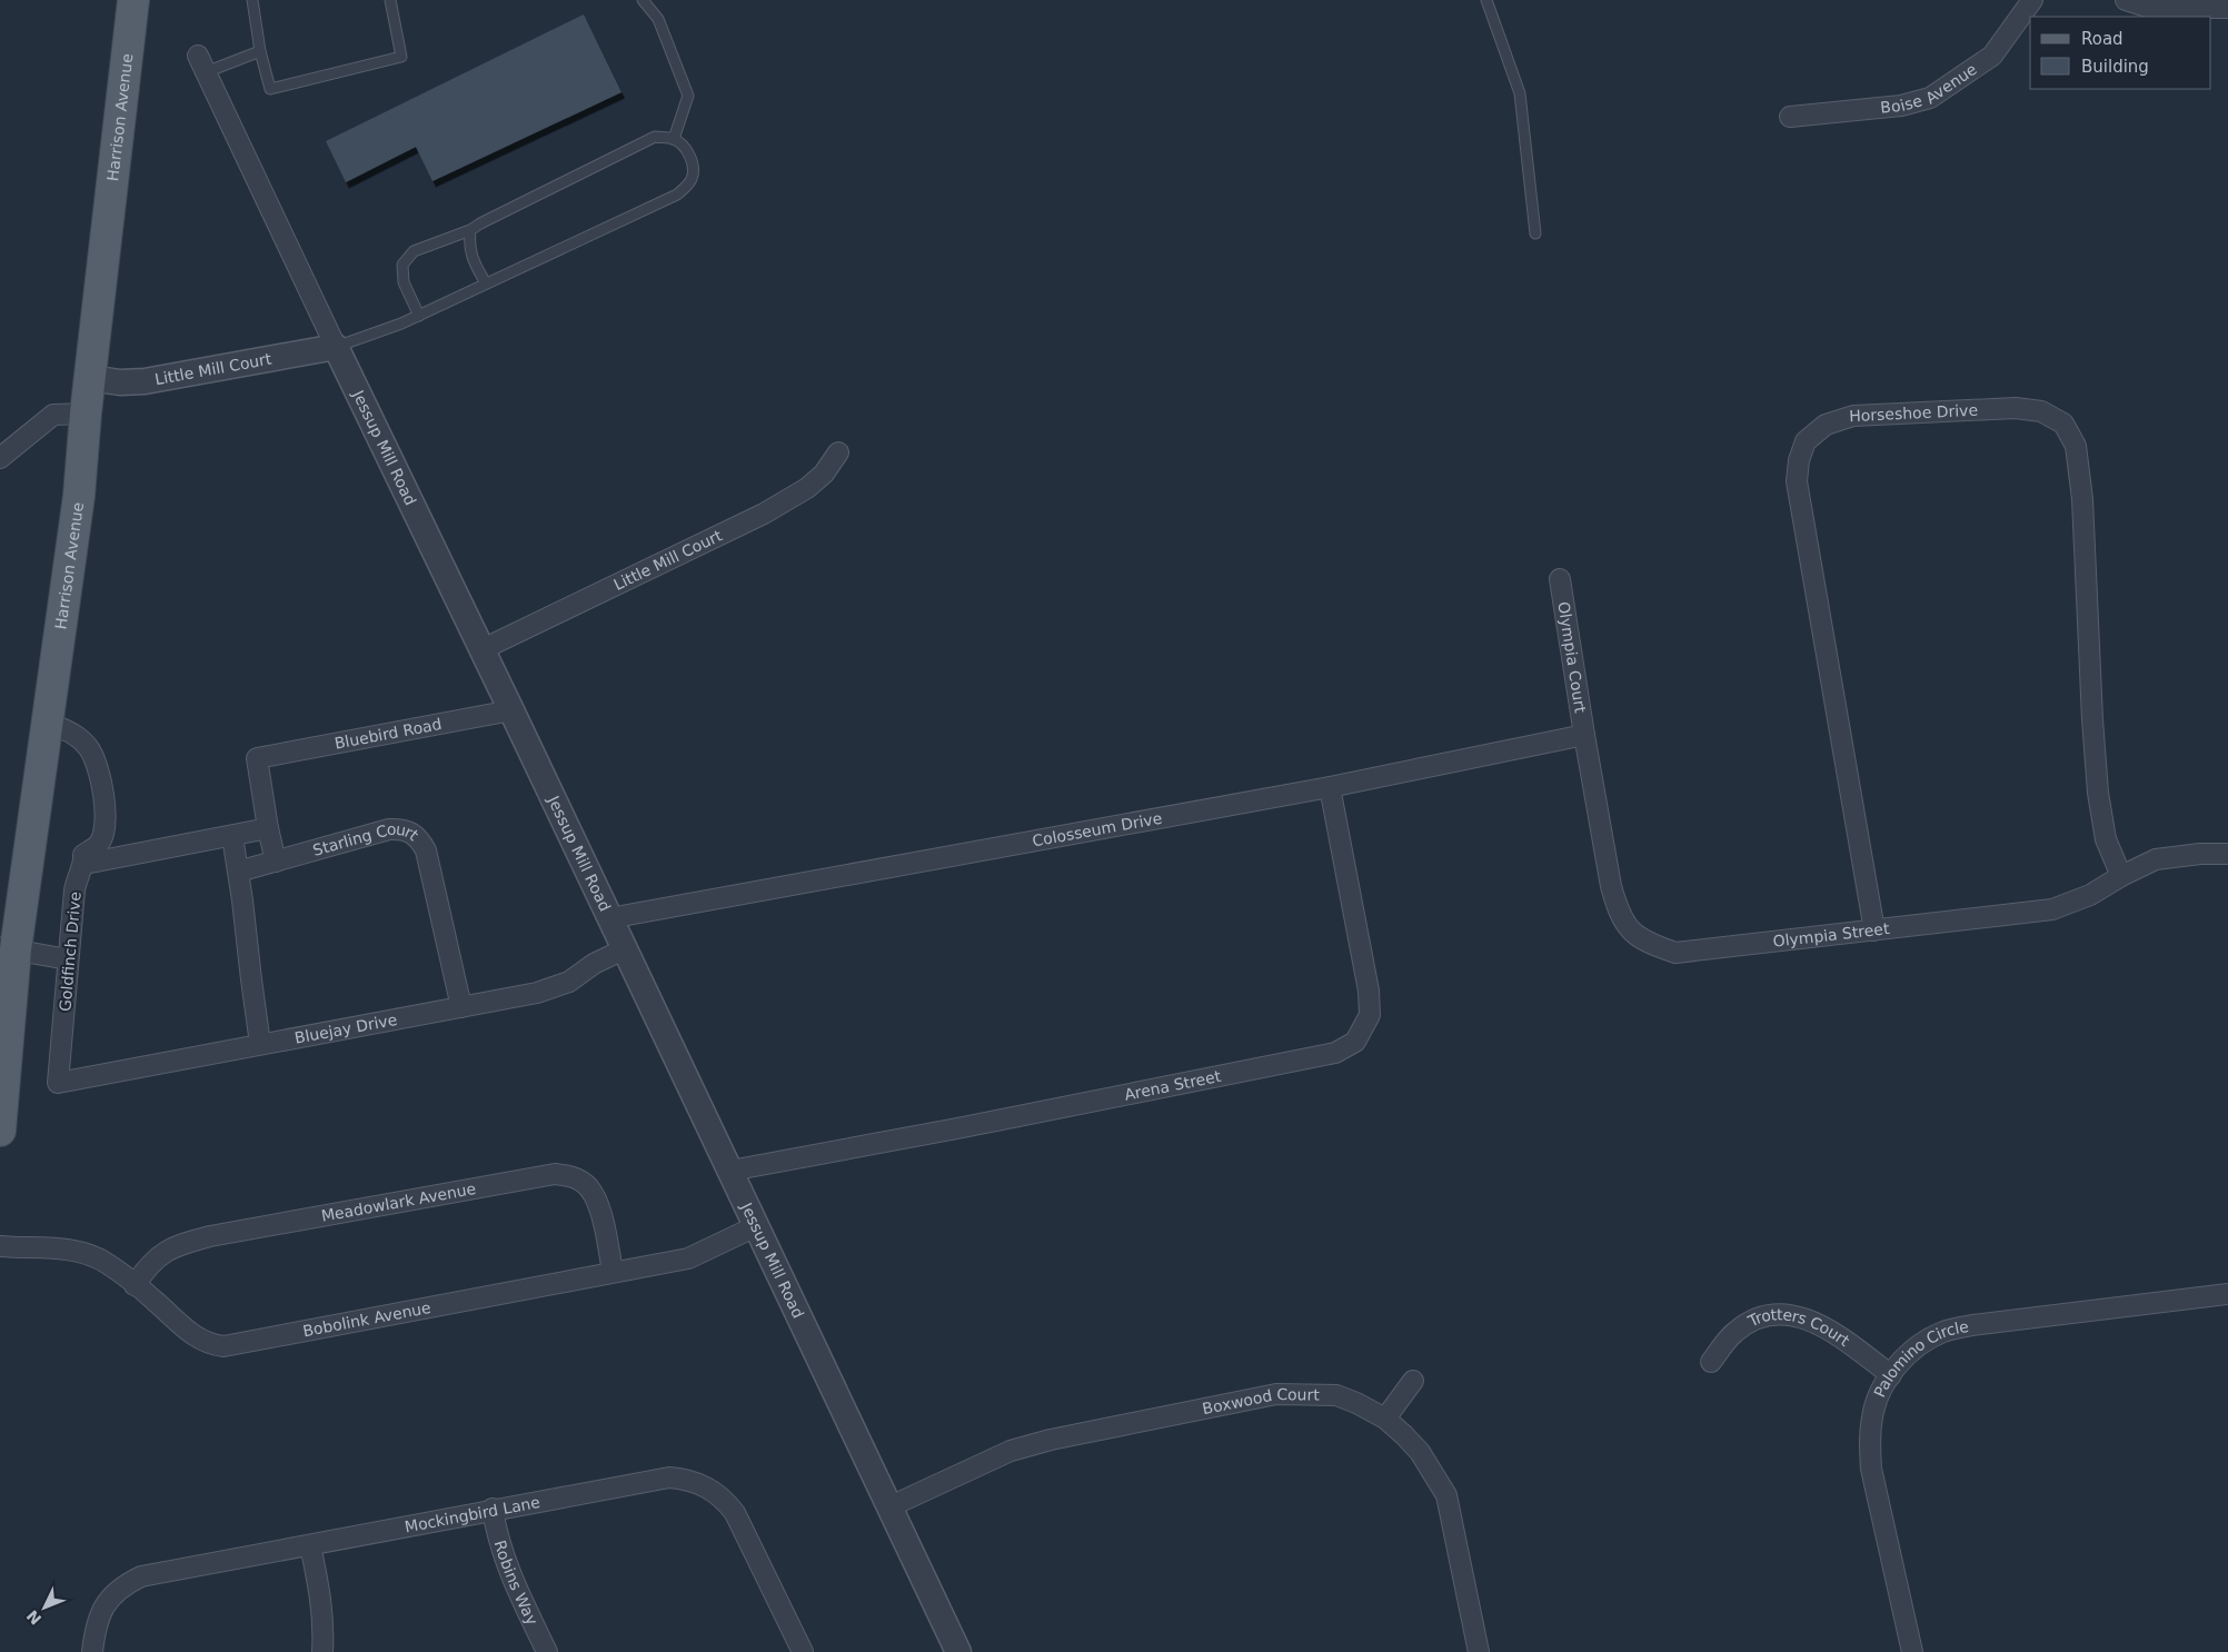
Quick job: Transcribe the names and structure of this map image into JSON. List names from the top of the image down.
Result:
{
  "streets": {
    "main road": ["Harrison Avenue"],
    "street": [
      "Boise Avenue",
      "Little Mill Court",
      "Horseshoe Drive",
      "Jessup Mill Road",
      "Olympia Court",
      "Bluebird Road",
      "Colosseum Drive",
      "Starling Court",
      "Olympia Street",
      "Goldfinch Drive",
      "Bluejay Drive",
      "Arena Street",
      "Meadowlark Avenue",
      "Bobolink Avenue",
      "Trotters Court",
      "Palomino Circle",
      "Boxwood Court",
      "Mockingbird Lane",
      "Robins Way"
    ]
  },
  "crossings": [
    ["Harrison Avenue", "Little Mill Court"],
    ["Harrison Avenue", "Goldfinch Drive"],
    ["Little Mill Court", "Jessup Mill Road"],
    ["Horseshoe Drive", "Olympia Street"],
    ["Jessup Mill Road", "Bluebird Road"],
    ["Jessup Mill Road", "Colosseum Drive"],
    ["Jessup Mill Road", "Bluejay Drive"],
    ["Jessup Mill Road", "Arena Street"],
    ["Jessup Mill Road", "Bobolink Avenue"],
    ["Jessup Mill Road", "Boxwood Court"],
    ["Olympia Court", "Colosseum Drive"],
    ["Olympia Court", "Olympia Street"],
    ["Colosseum Drive", "Olympia Street"],
    ["Colosseum Drive", "Arena Street"],
    ["Starling Court", "Bluejay Drive"],
    ["Goldfinch Drive", "Bluejay Drive"],
    ["Meadowlark Avenue", "Bobolink Avenue"],
    ["Trotters Court", "Palomino Circle"],
    ["Mockingbird Lane", "Robins Way"]
  ],
  "legend": ["Road", "Building"],
  "north": "bottom left"
}
